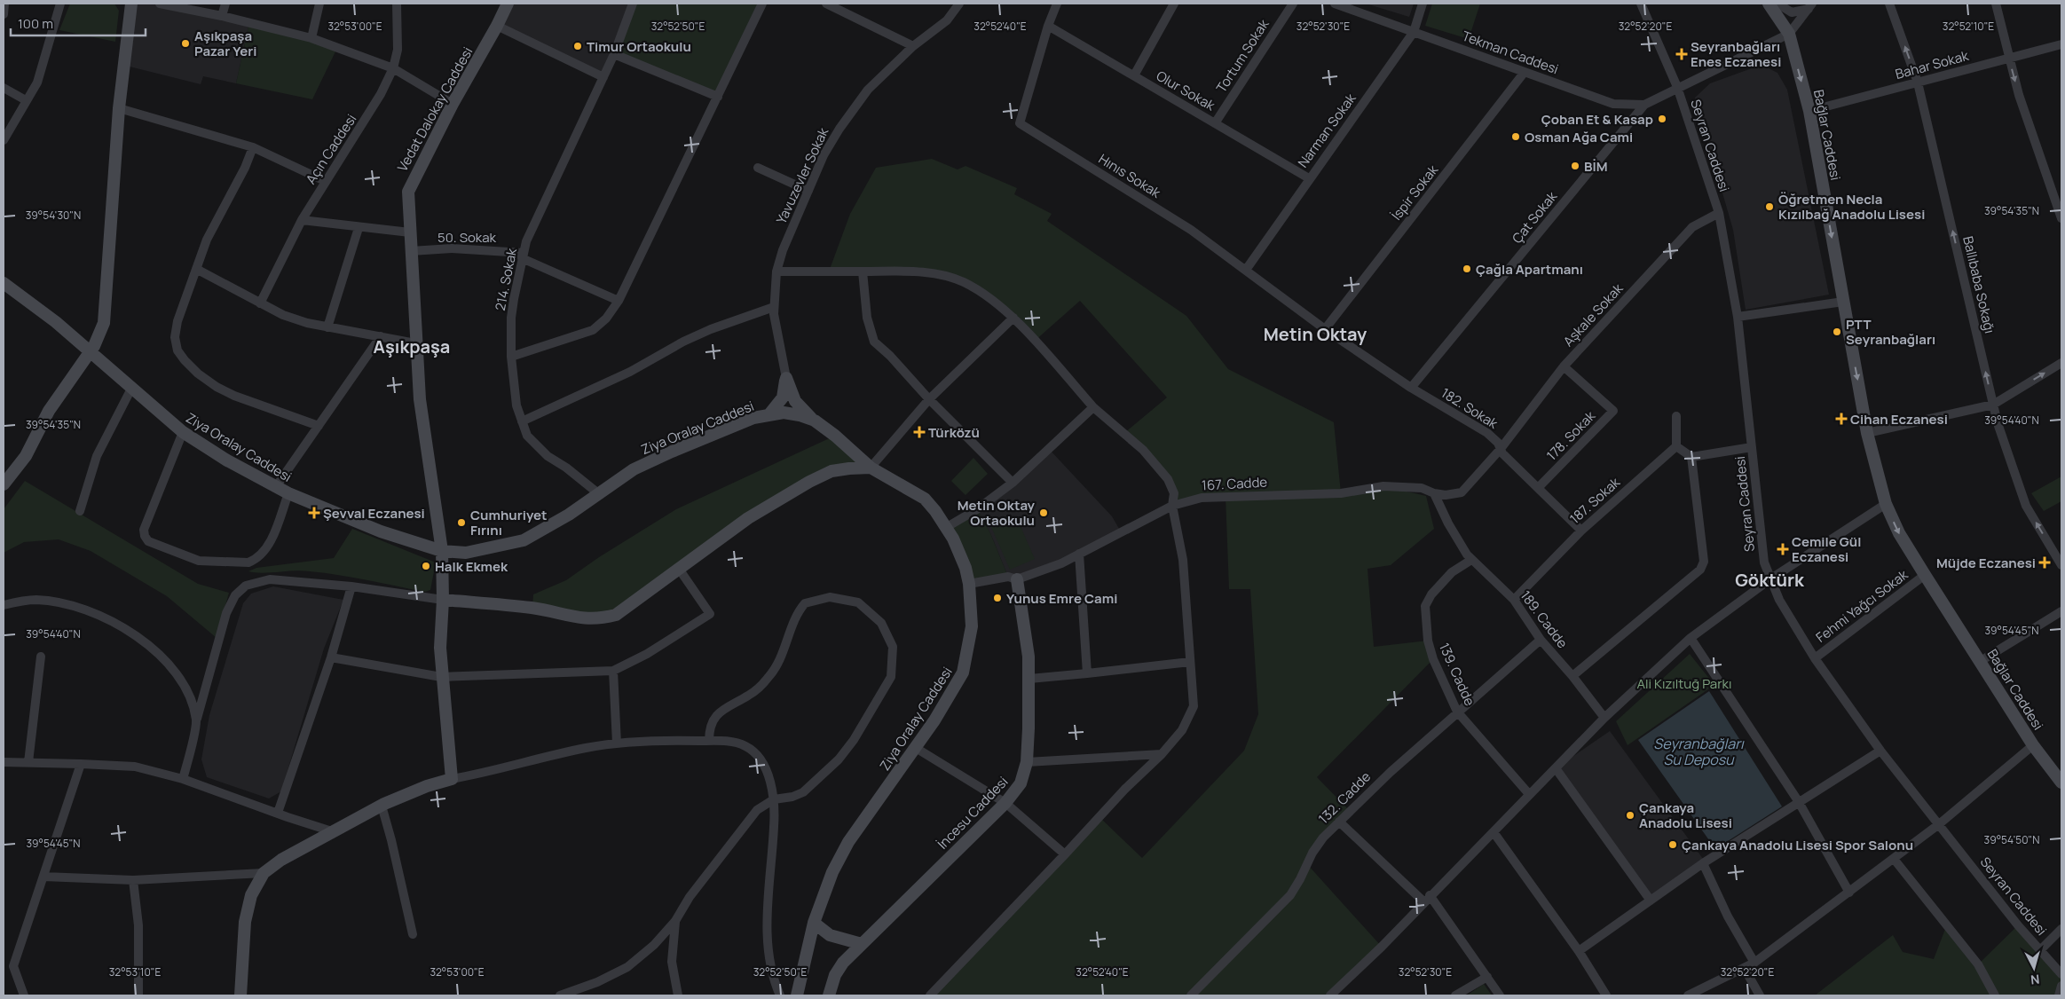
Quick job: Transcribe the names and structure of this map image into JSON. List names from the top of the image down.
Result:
{
  "streets": {
    "main road": [
      "Vedat Dalokay Caddesi",
      "Bağlar Caddesi",
      "Ziya Oralay Caddesi",
      "İncesu Caddesi"
    ],
    "street": [
      "Tekman Caddesi",
      "Tortum Sokak",
      "Bahar Sokak",
      "Olur Sokak",
      "Narman Sokak",
      "Seyran Caddesi",
      "Açın Caddesi",
      "Yavuzevler Sokak",
      "Hınıs Sokak",
      "İspir Sokak",
      "Çat Sokak",
      "50. Sokak",
      "214. Sokak",
      "Ballıbaba Sokağı",
      "Aşkale Sokak",
      "182. Sokak",
      "178. Sokak",
      "167. Cadde",
      "187. Sokak",
      "Fehmi Yağcı Sokak",
      "189. Cadde",
      "139. Cadde",
      "132. Cadde"
    ]
  },
  "crossings": [
    ["Tekman Caddesi", "Narman Sokak"],
    ["Tekman Caddesi", "İspir Sokak"],
    ["Tekman Caddesi", "Çat Sokak"],
    ["Tortum Sokak", "Olur Sokak"],
    ["Bahar Sokak", "Bağlar Caddesi"],
    ["Bahar Sokak", "Ballıbaba Sokağı"],
    ["Olur Sokak", "Narman Sokak"],
    ["Olur Sokak", "Hınıs Sokak"],
    ["Vedat Dalokay Caddesi", "50. Sokak"],
    ["Vedat Dalokay Caddesi", "Ziya Oralay Caddesi"],
    ["Narman Sokak", "Hınıs Sokak"],
    ["Bağlar Caddesi", "Fehmi Yağcı Sokak"],
    ["Seyran Caddesi", "Aşkale Sokak"],
    ["Seyran Caddesi", "Fehmi Yağcı Sokak"],
    ["Hınıs Sokak", "İspir Sokak"],
    ["Hınıs Sokak", "182. Sokak"],
    ["İspir Sokak", "182. Sokak"],
    ["Çat Sokak", "182. Sokak"],
    ["50. Sokak", "214. Sokak"],
    ["214. Sokak", "Ziya Oralay Caddesi"],
    ["Aşkale Sokak", "182. Sokak"],
    ["Aşkale Sokak", "178. Sokak"],
    ["Aşkale Sokak", "167. Cadde"],
    ["182. Sokak", "178. Sokak"],
    ["182. Sokak", "167. Cadde"],
    ["182. Sokak", "187. Sokak"],
    ["Ziya Oralay Caddesi", "167. Cadde"],
    ["167. Cadde", "189. Cadde"],
    ["167. Cadde", "İncesu Caddesi"],
    ["187. Sokak", "189. Cadde"],
    ["189. Cadde", "139. Cadde"],
    ["189. Cadde", "132. Cadde"],
    ["139. Cadde", "132. Cadde"]
  ],
  "one_way": ["Bağlar Caddesi", "Ballıbaba Sokağı"],
  "districts": ["Metin Oktay", "Aşıkpaşa", "Göktürk"],
  "water": ["Seyranbağları Su Deposu"],
  "parks": ["Ali Kızıltuğ Parkı"],
  "places": {
    "other": [
      "Aşıkpaşa Pazar Yeri",
      "Timur Ortaokulu",
      "Çoban Et & Kasap",
      "Osman Ağa Cami",
      "BİM",
      "Öğretmen Necla Kızılbağ Anadolu Lisesi",
      "Çağla Apartmanı",
      "PTT Seyranbağları",
      "Metin Oktay Ortaokulu",
      "Cumhuriyet Fırını",
      "Halk Ekmek",
      "Yunus Emre Cami",
      "Çankaya Anadolu Lisesi",
      "Çankaya Anadolu Lisesi Spor Salonu"
    ],
    "health": [
      "Seyranbağları Enes Eczanesi",
      "Cihan Eczanesi",
      "Türközü",
      "Şevval Eczanesi",
      "Cemile Gül Eczanesi",
      "Müjde Eczanesi"
    ]
  },
  "scale_bar": "100 m",
  "north": "bottom",
  "coordinates": [
    "32°53'00\"E",
    "32°52'50\"E",
    "32°52'40\"E",
    "32°52'30\"E",
    "32°52'20\"E",
    "32°52'10\"E",
    "39°54'35\"N",
    "39°54'30\"N",
    "39°54'40\"N",
    "39°54'45\"N",
    "39°54'50\"N",
    "32°53'10\"E"
  ]
}
